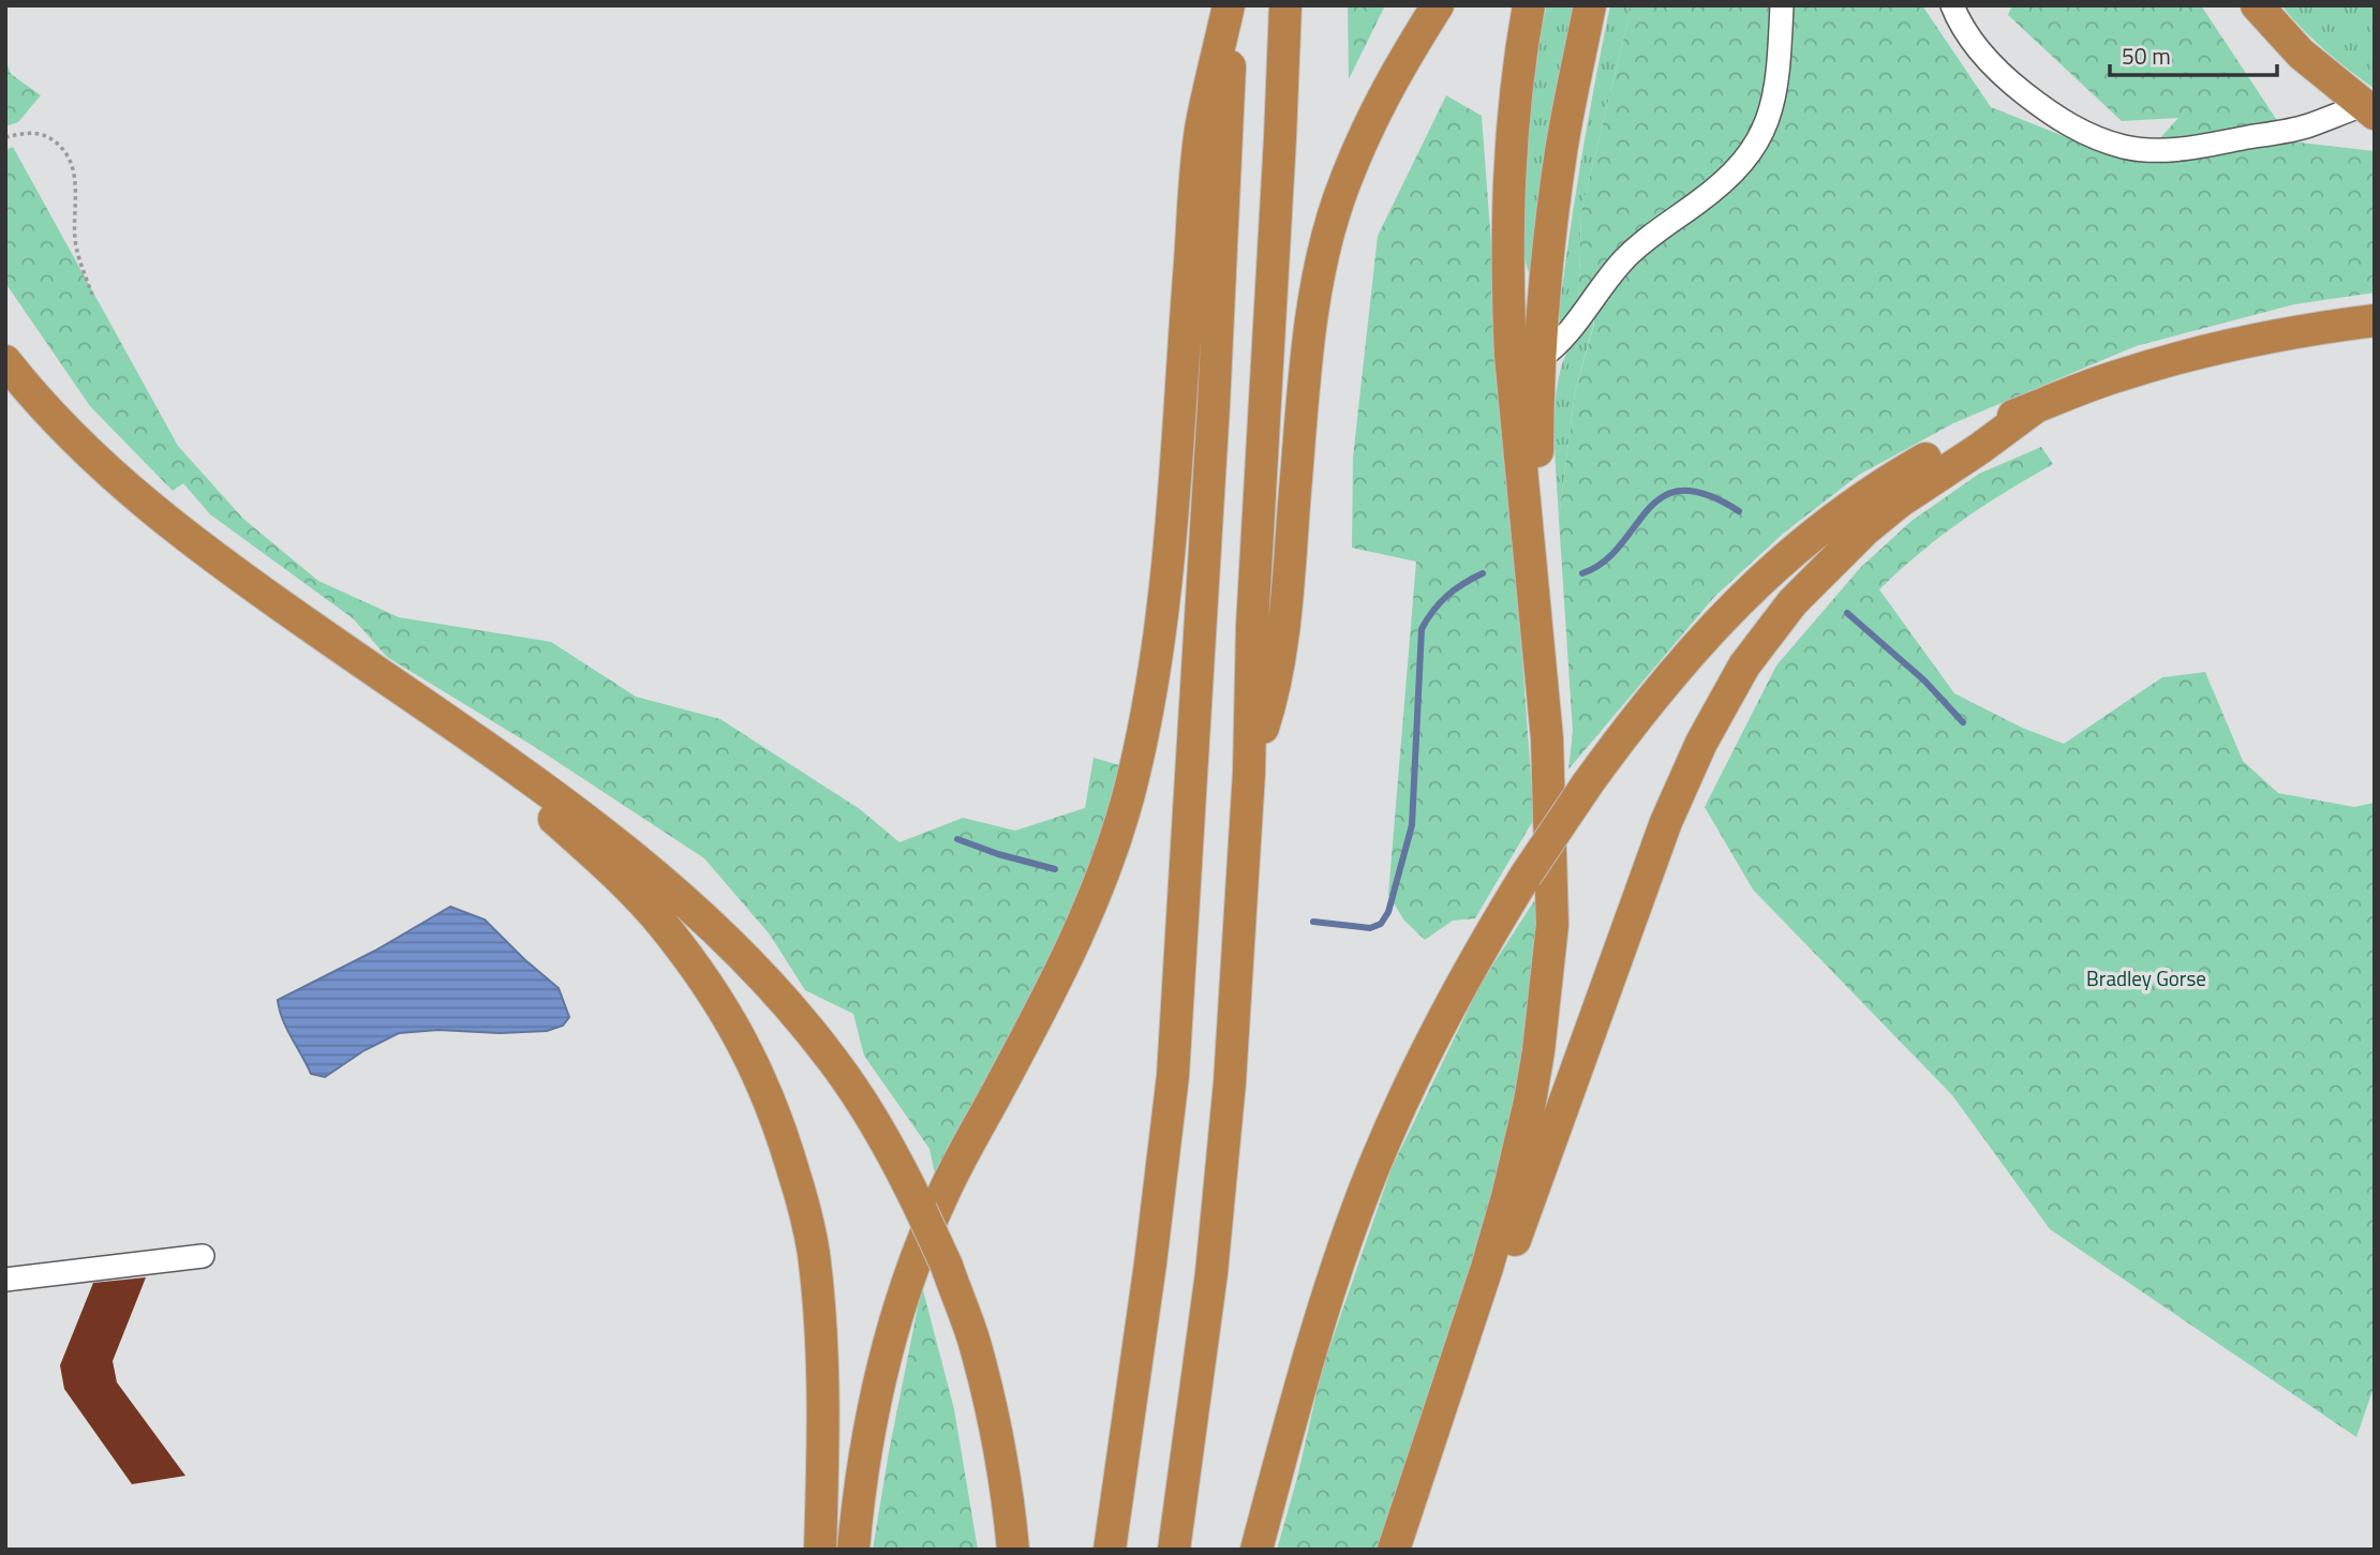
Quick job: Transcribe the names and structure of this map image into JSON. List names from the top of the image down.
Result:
{
  "parks": ["Bradley Gorse"],
  "scale_bar": "50 m"
}
